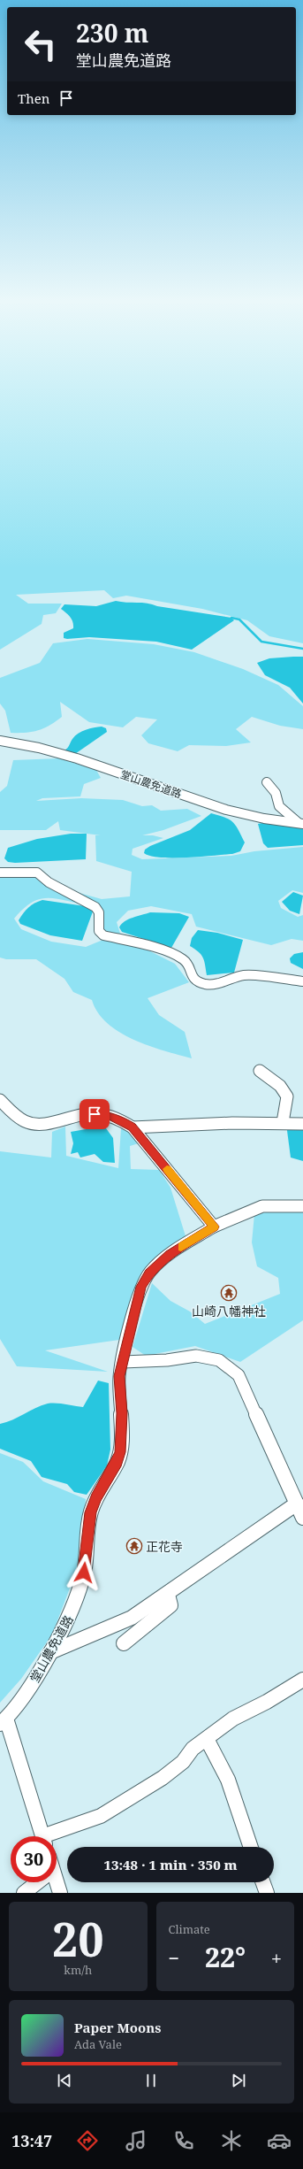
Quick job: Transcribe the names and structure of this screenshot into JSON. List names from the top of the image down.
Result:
{
  "streets": {
    "street": ["堂山農免道路"]
  },
  "places": {
    "temple": ["山崎八幡神社", "正花寺"]
  },
  "page": {
    "turn": ["230 m", "堂山農免道路"],
    "then": "Then",
    "limit": "30",
    "trip": "13:48 · 1 min · 350 m",
    "tile": [
      ["20", "km/h"],
      "Climate"
    ],
    "heat": ["−", "22°", "+"],
    "song": ["Paper Moons", "Ada Vale"],
    "tabs": "13:47"
  }
}
